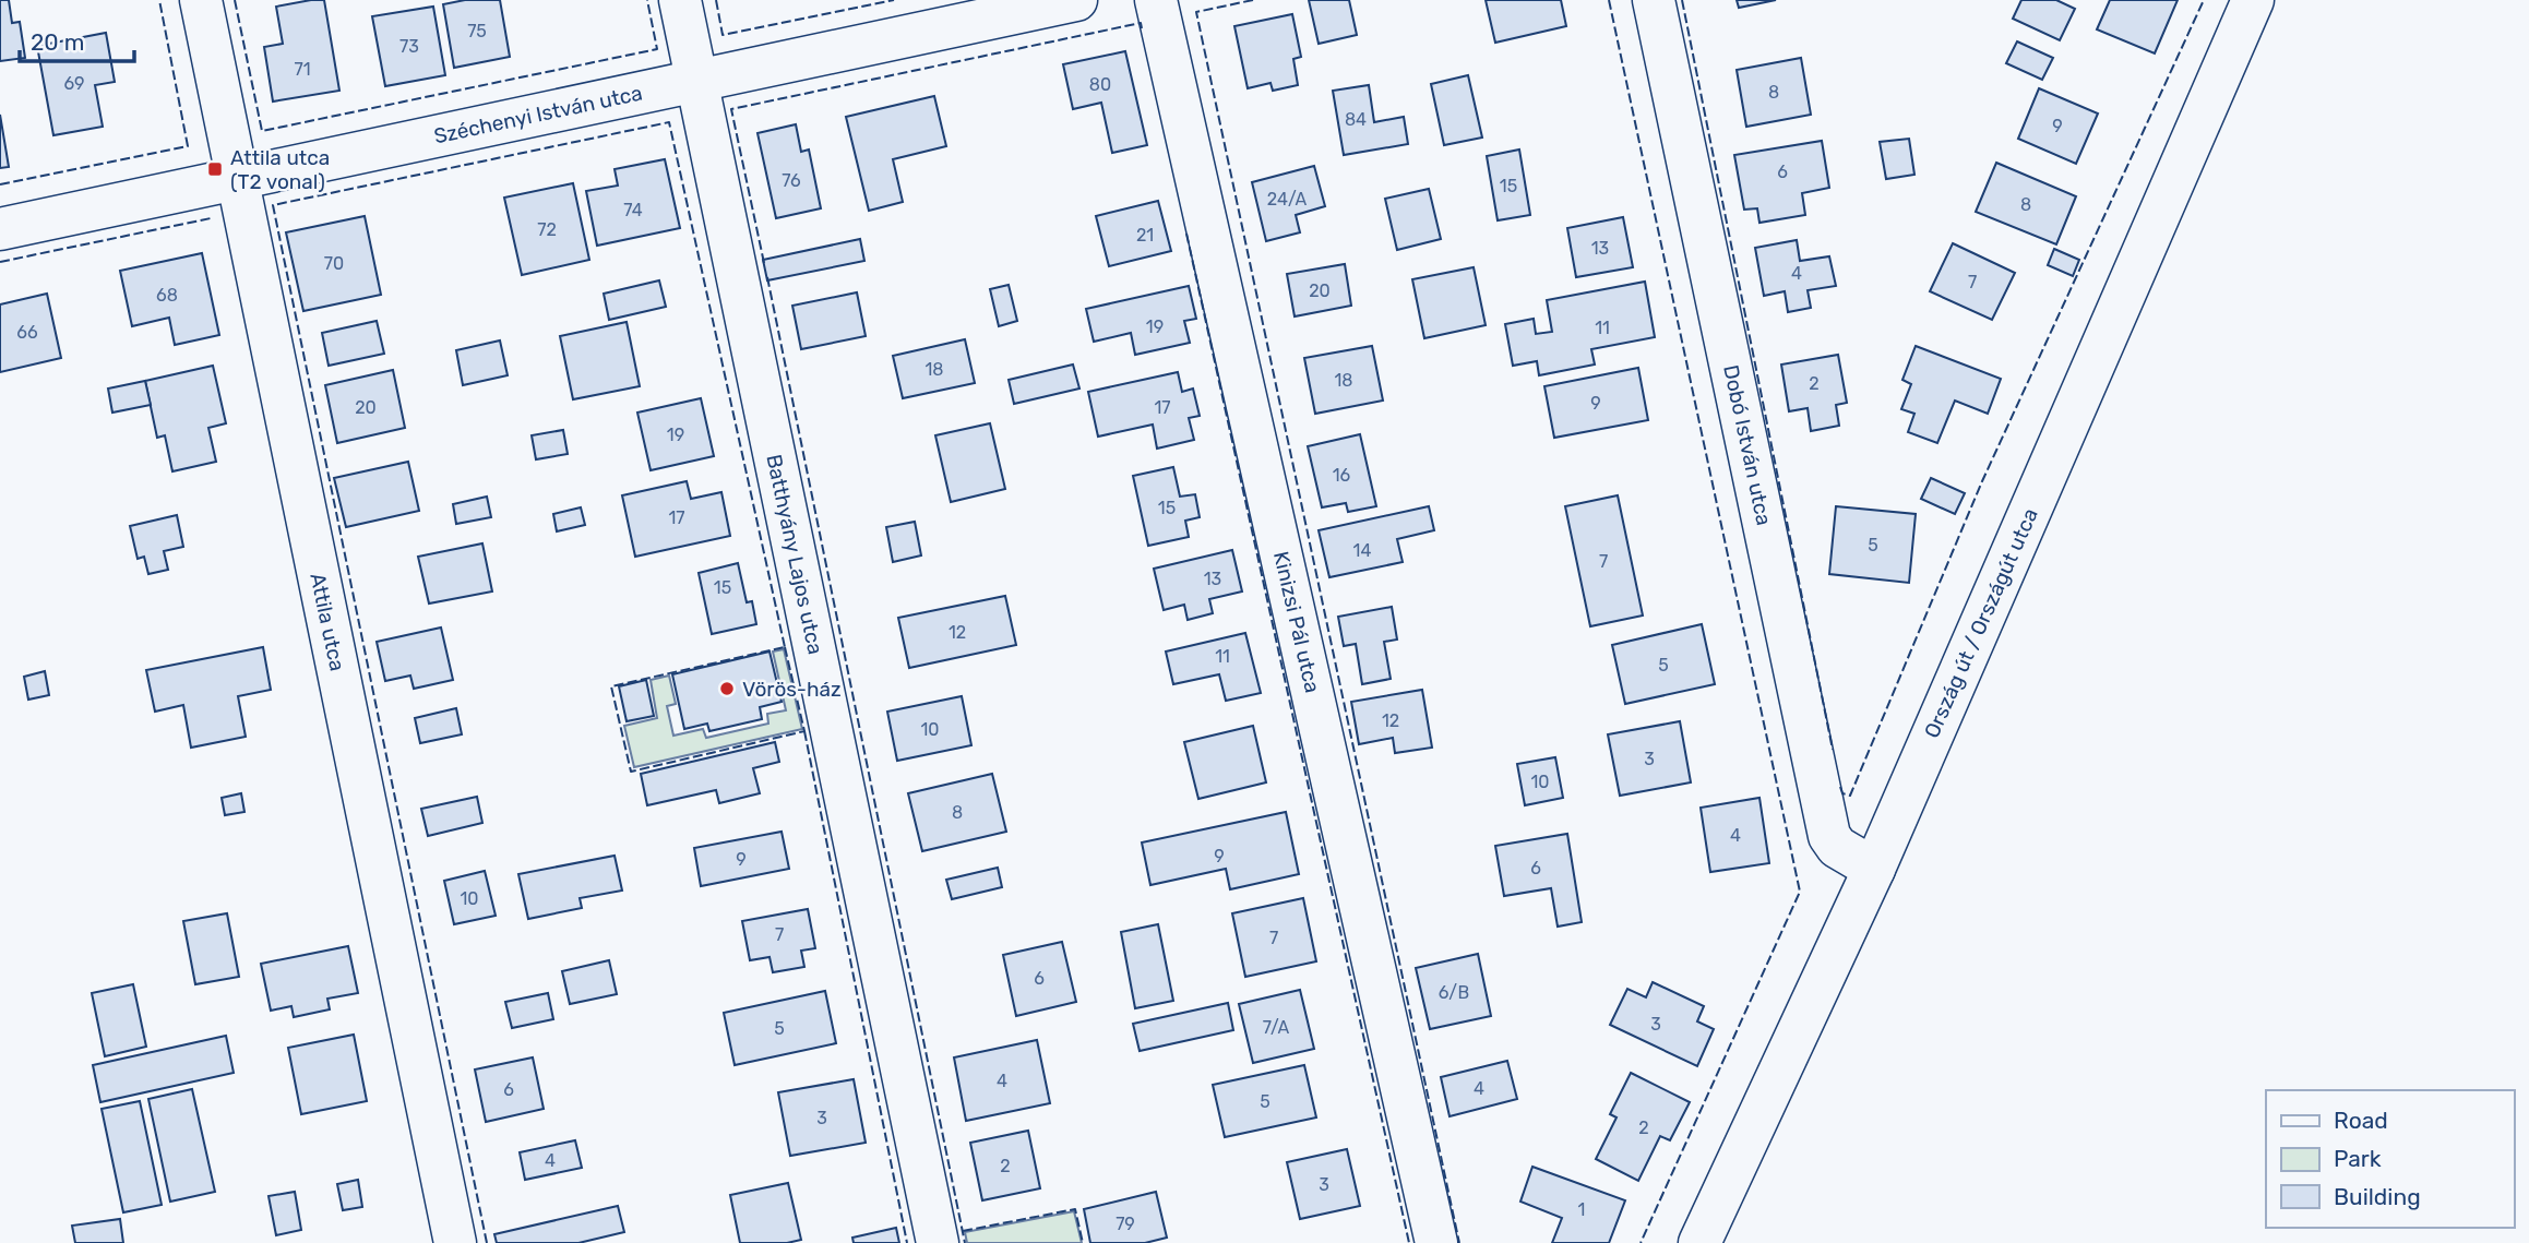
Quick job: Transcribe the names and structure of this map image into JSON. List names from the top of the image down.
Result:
{
  "streets": {
    "street": [
      "Széchenyi István utca",
      "Dobó István utca",
      "Batthyány Lajos utca",
      "Attila utca",
      "Kinizsi Pál utca",
      "Ország út / Országút utca"
    ]
  },
  "crossings": [
    ["Széchenyi István utca", "Batthyány Lajos utca"],
    ["Széchenyi István utca", "Attila utca"],
    ["Dobó István utca", "Ország út / Országút utca"]
  ],
  "places": {
    "transit": ["Attila utca (T2 vonal)"],
    "other": ["Vörös-ház"]
  },
  "house_numbers": [
    "75",
    "73",
    "71",
    "69",
    "80",
    "8",
    "84",
    "9",
    "6",
    "76",
    "15",
    "24/A",
    "8",
    "74",
    "72",
    "21",
    "13",
    "70",
    "4",
    "7",
    "20",
    "68",
    "19",
    "11",
    "66",
    "18",
    "18",
    "2",
    "9",
    "20",
    "17",
    "19",
    "16",
    "15",
    "17",
    "5",
    "14",
    "7",
    "13",
    "15",
    "12",
    "11",
    "5",
    "12",
    "10",
    "3",
    "10",
    "8",
    "4",
    "9",
    "9",
    "6",
    "10",
    "7",
    "7",
    "6",
    "6/B",
    "3",
    "7/A",
    "5",
    "4",
    "4",
    "6",
    "5",
    "3",
    "2",
    "4",
    "2",
    "3",
    "1",
    "79"
  ],
  "legend": ["Road", "Park", "Building"],
  "scale_bar": "20 m"
}
